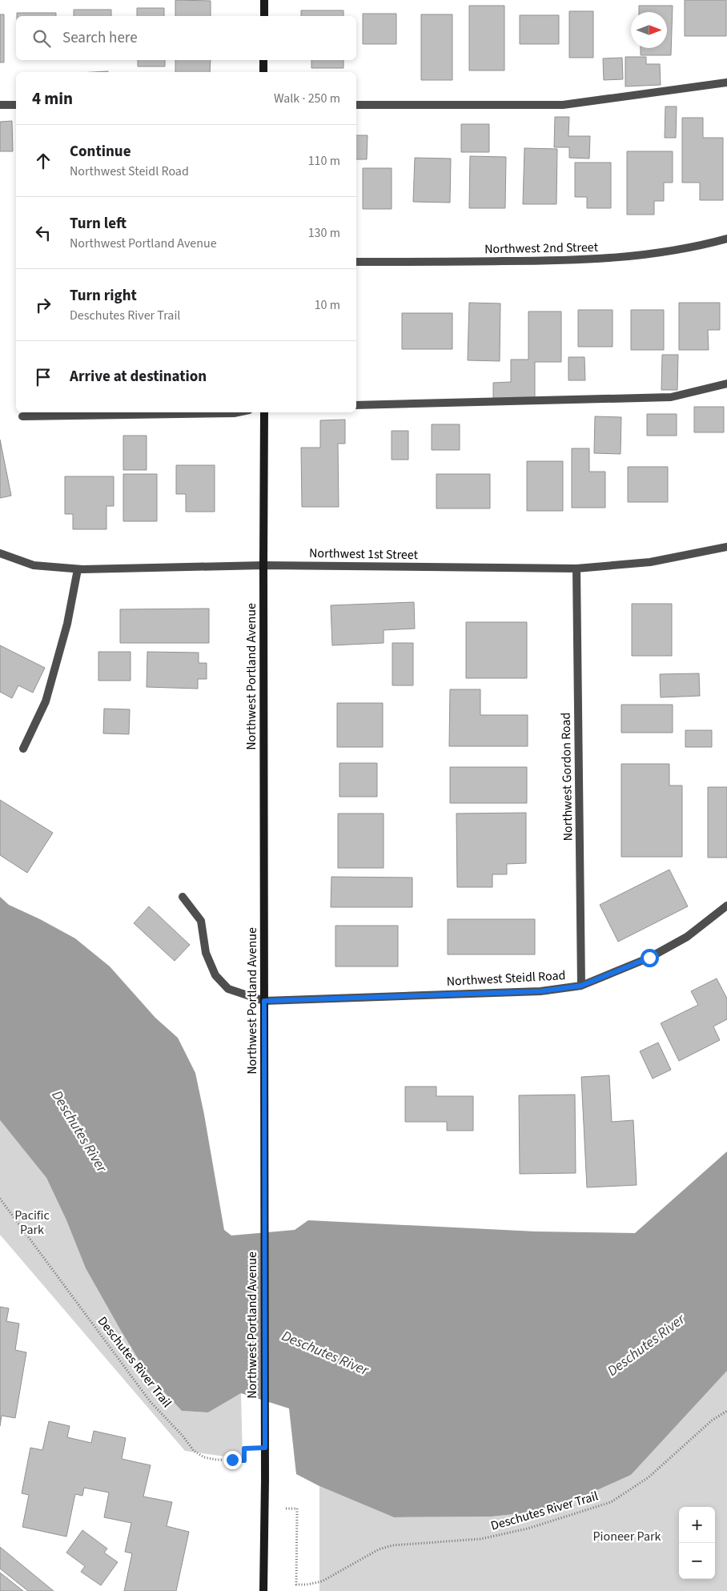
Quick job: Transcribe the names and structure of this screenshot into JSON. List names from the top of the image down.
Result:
{
  "streets": {
    "street": [
      "Northwest 2nd Street",
      "Northwest 1st Street",
      "Northwest Portland Avenue",
      "Northwest Gordon Road",
      "Northwest Steidl Road"
    ],
    "path": ["Deschutes River Trail"]
  },
  "crossings": [
    ["Northwest 1st Street", "Northwest Portland Avenue"],
    ["Northwest 1st Street", "Northwest Gordon Road"],
    ["Northwest Portland Avenue", "Northwest Steidl Road"],
    ["Northwest Portland Avenue", "Deschutes River Trail"],
    ["Northwest Gordon Road", "Northwest Steidl Road"]
  ],
  "water": ["Deschutes River"],
  "parks": ["Pacific Park", "Pioneer Park"],
  "north": "right",
  "page": {
    "search": "Search here",
    "heading": ["4 min", "Walk · 250 m"],
    "list": [
      ["Continue", "Northwest Steidl Road", "110 m"],
      ["Turn left", "Northwest Portland Avenue", "130 m"],
      ["Turn right", "Deschutes River Trail", "10 m"],
      "Arrive at destination"
    ],
    "map_buttons": ["+", "−"]
  }
}
